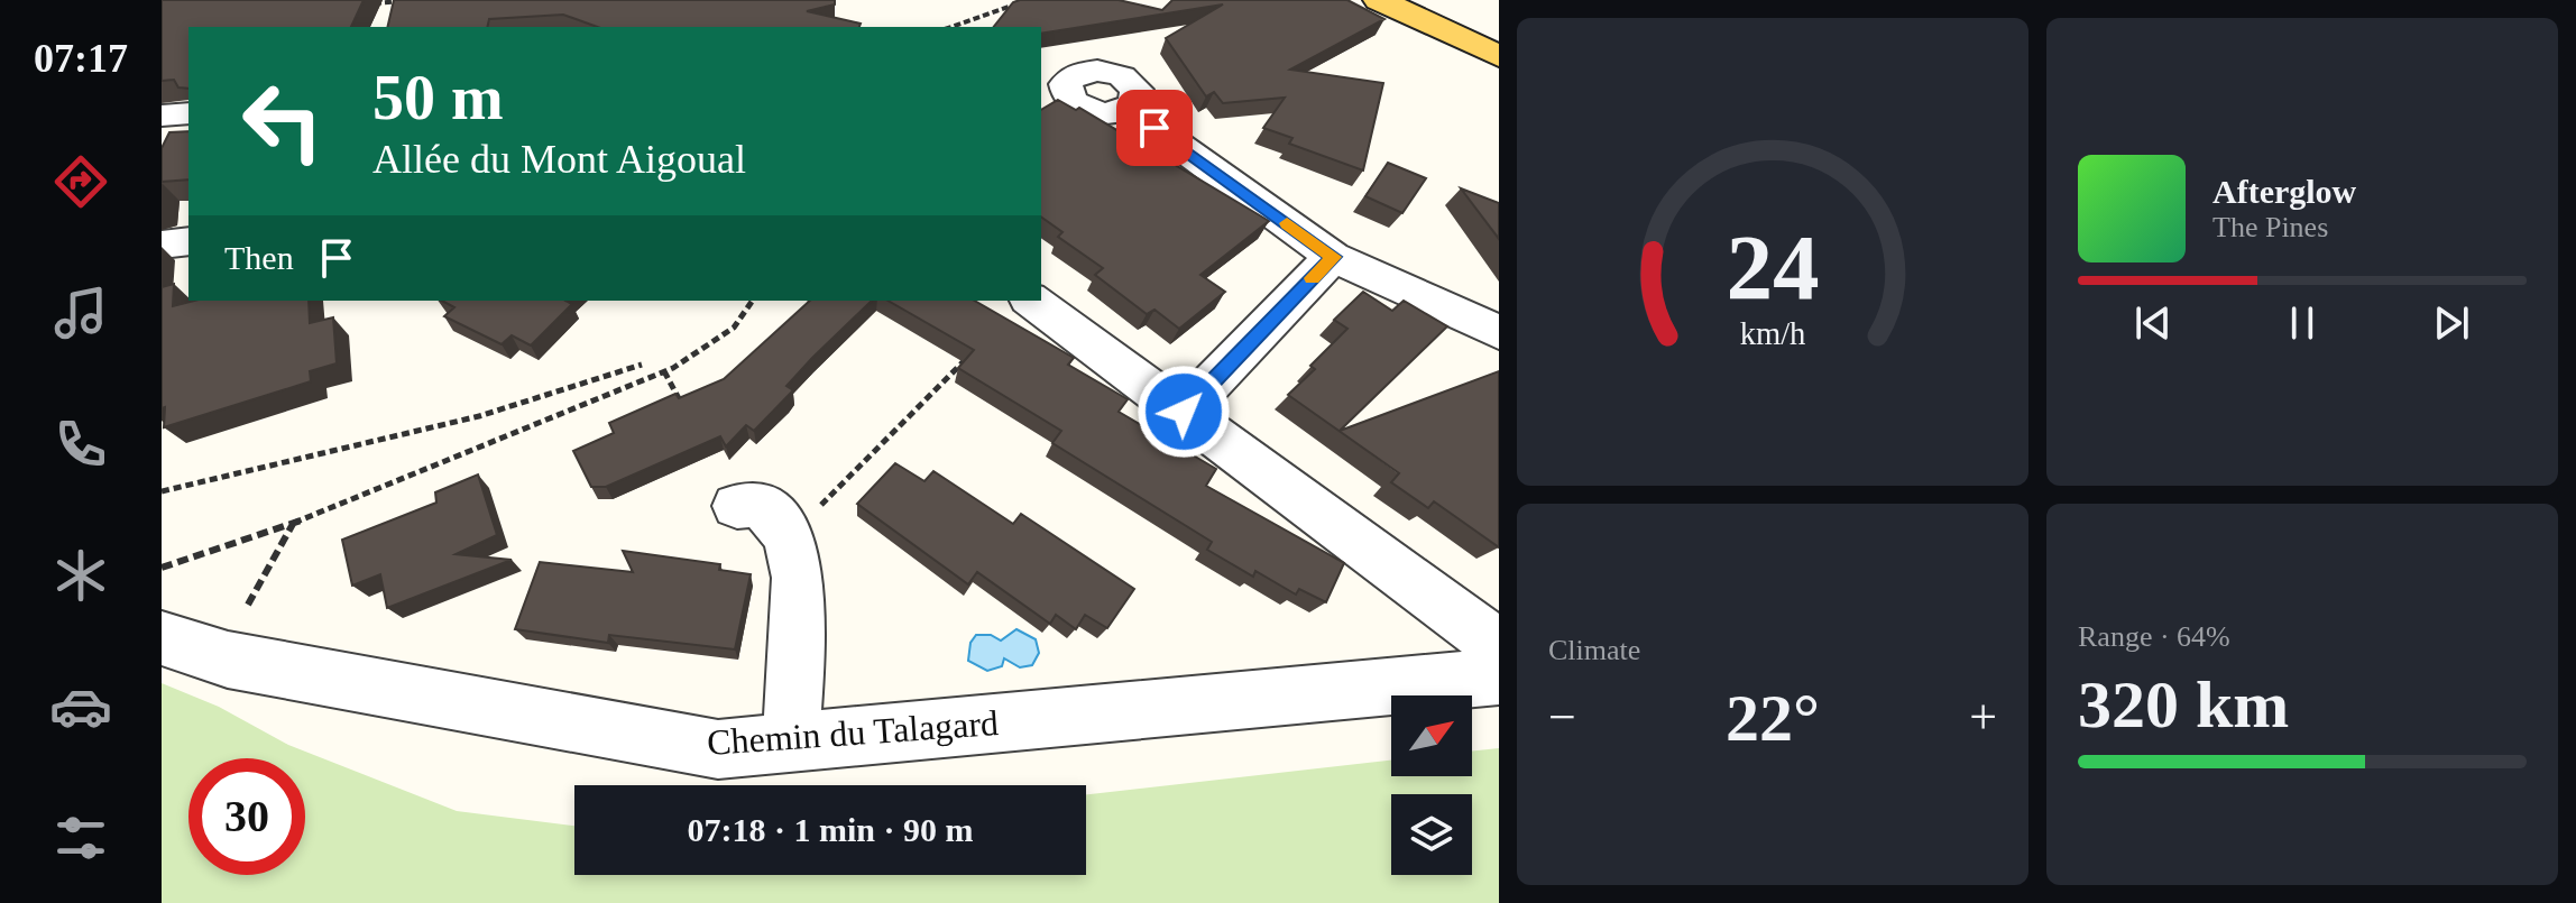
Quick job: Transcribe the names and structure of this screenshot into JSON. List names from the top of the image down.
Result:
{
  "streets": {
    "street": ["Chemin du Talagard"]
  },
  "north": "top right",
  "page": {
    "tabs": "07:17",
    "turn": ["50 m", "Allée du Mont Aigoual"],
    "song": ["Afterglow", "The Pines"],
    "then": "Then",
    "tile": [
      "Climate",
      ["Range · 64%", "320 km"]
    ],
    "heat": ["−", "22°", "+"],
    "limit": "30",
    "trip": "07:18 · 1 min · 90 m",
    "gauge": ["24", "km/h"]
  }
}
